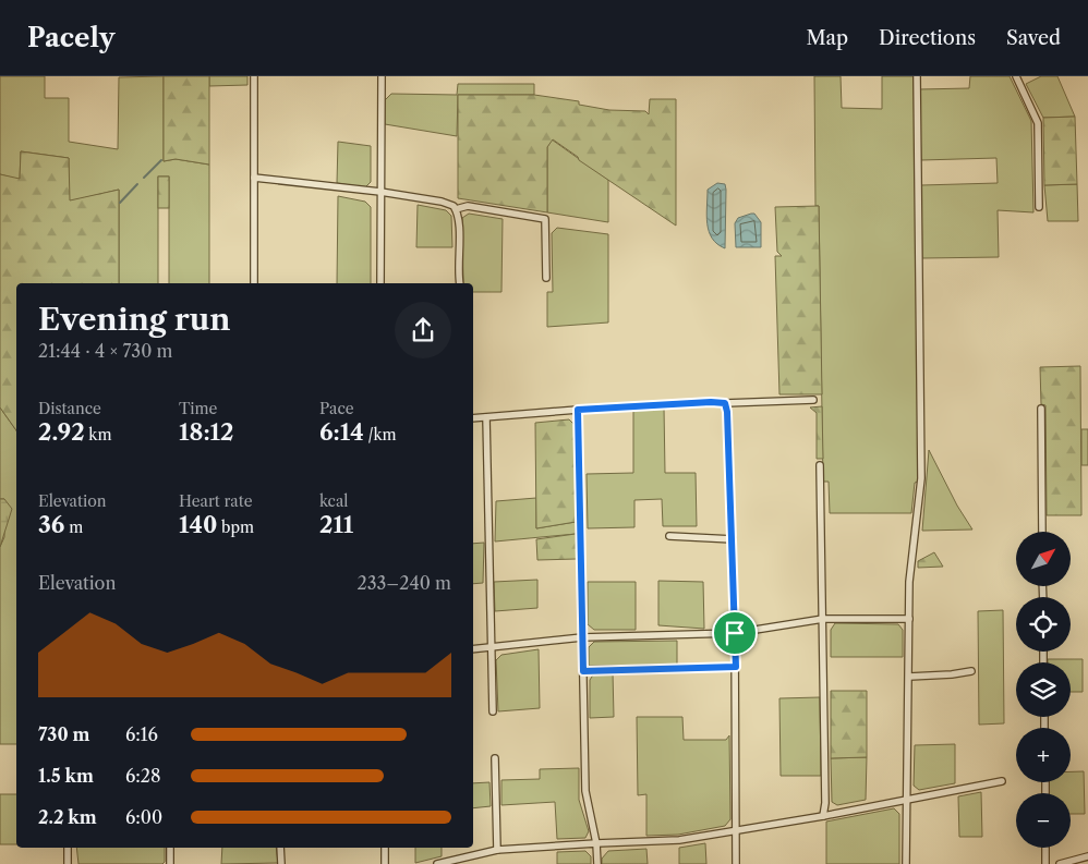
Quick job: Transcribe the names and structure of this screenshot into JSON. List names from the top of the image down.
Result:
{
  "north": "top right",
  "page": {
    "header": "Pacely",
    "nav": ["Map", "Directions", "Saved"],
    "heading": ["Evening run", "21:44 · 4 × 730 m"],
    "stats": [
      ["Distance", "2.92 km"],
      ["Time", "18:12"],
      ["Pace", "6:14 /km"],
      ["Elevation", "36 m"],
      ["Heart rate", "140 bpm"],
      ["kcal", "211"]
    ],
    "map_buttons": ["+", "−"],
    "chart": ["Elevation", "233–240 m"],
    "list": [
      {
        "name": "730 m",
        "note": "6:16"
      },
      {
        "name": "1.5 km",
        "note": "6:28"
      },
      {
        "name": "2.2 km",
        "note": "6:00"
      }
    ]
  }
}
